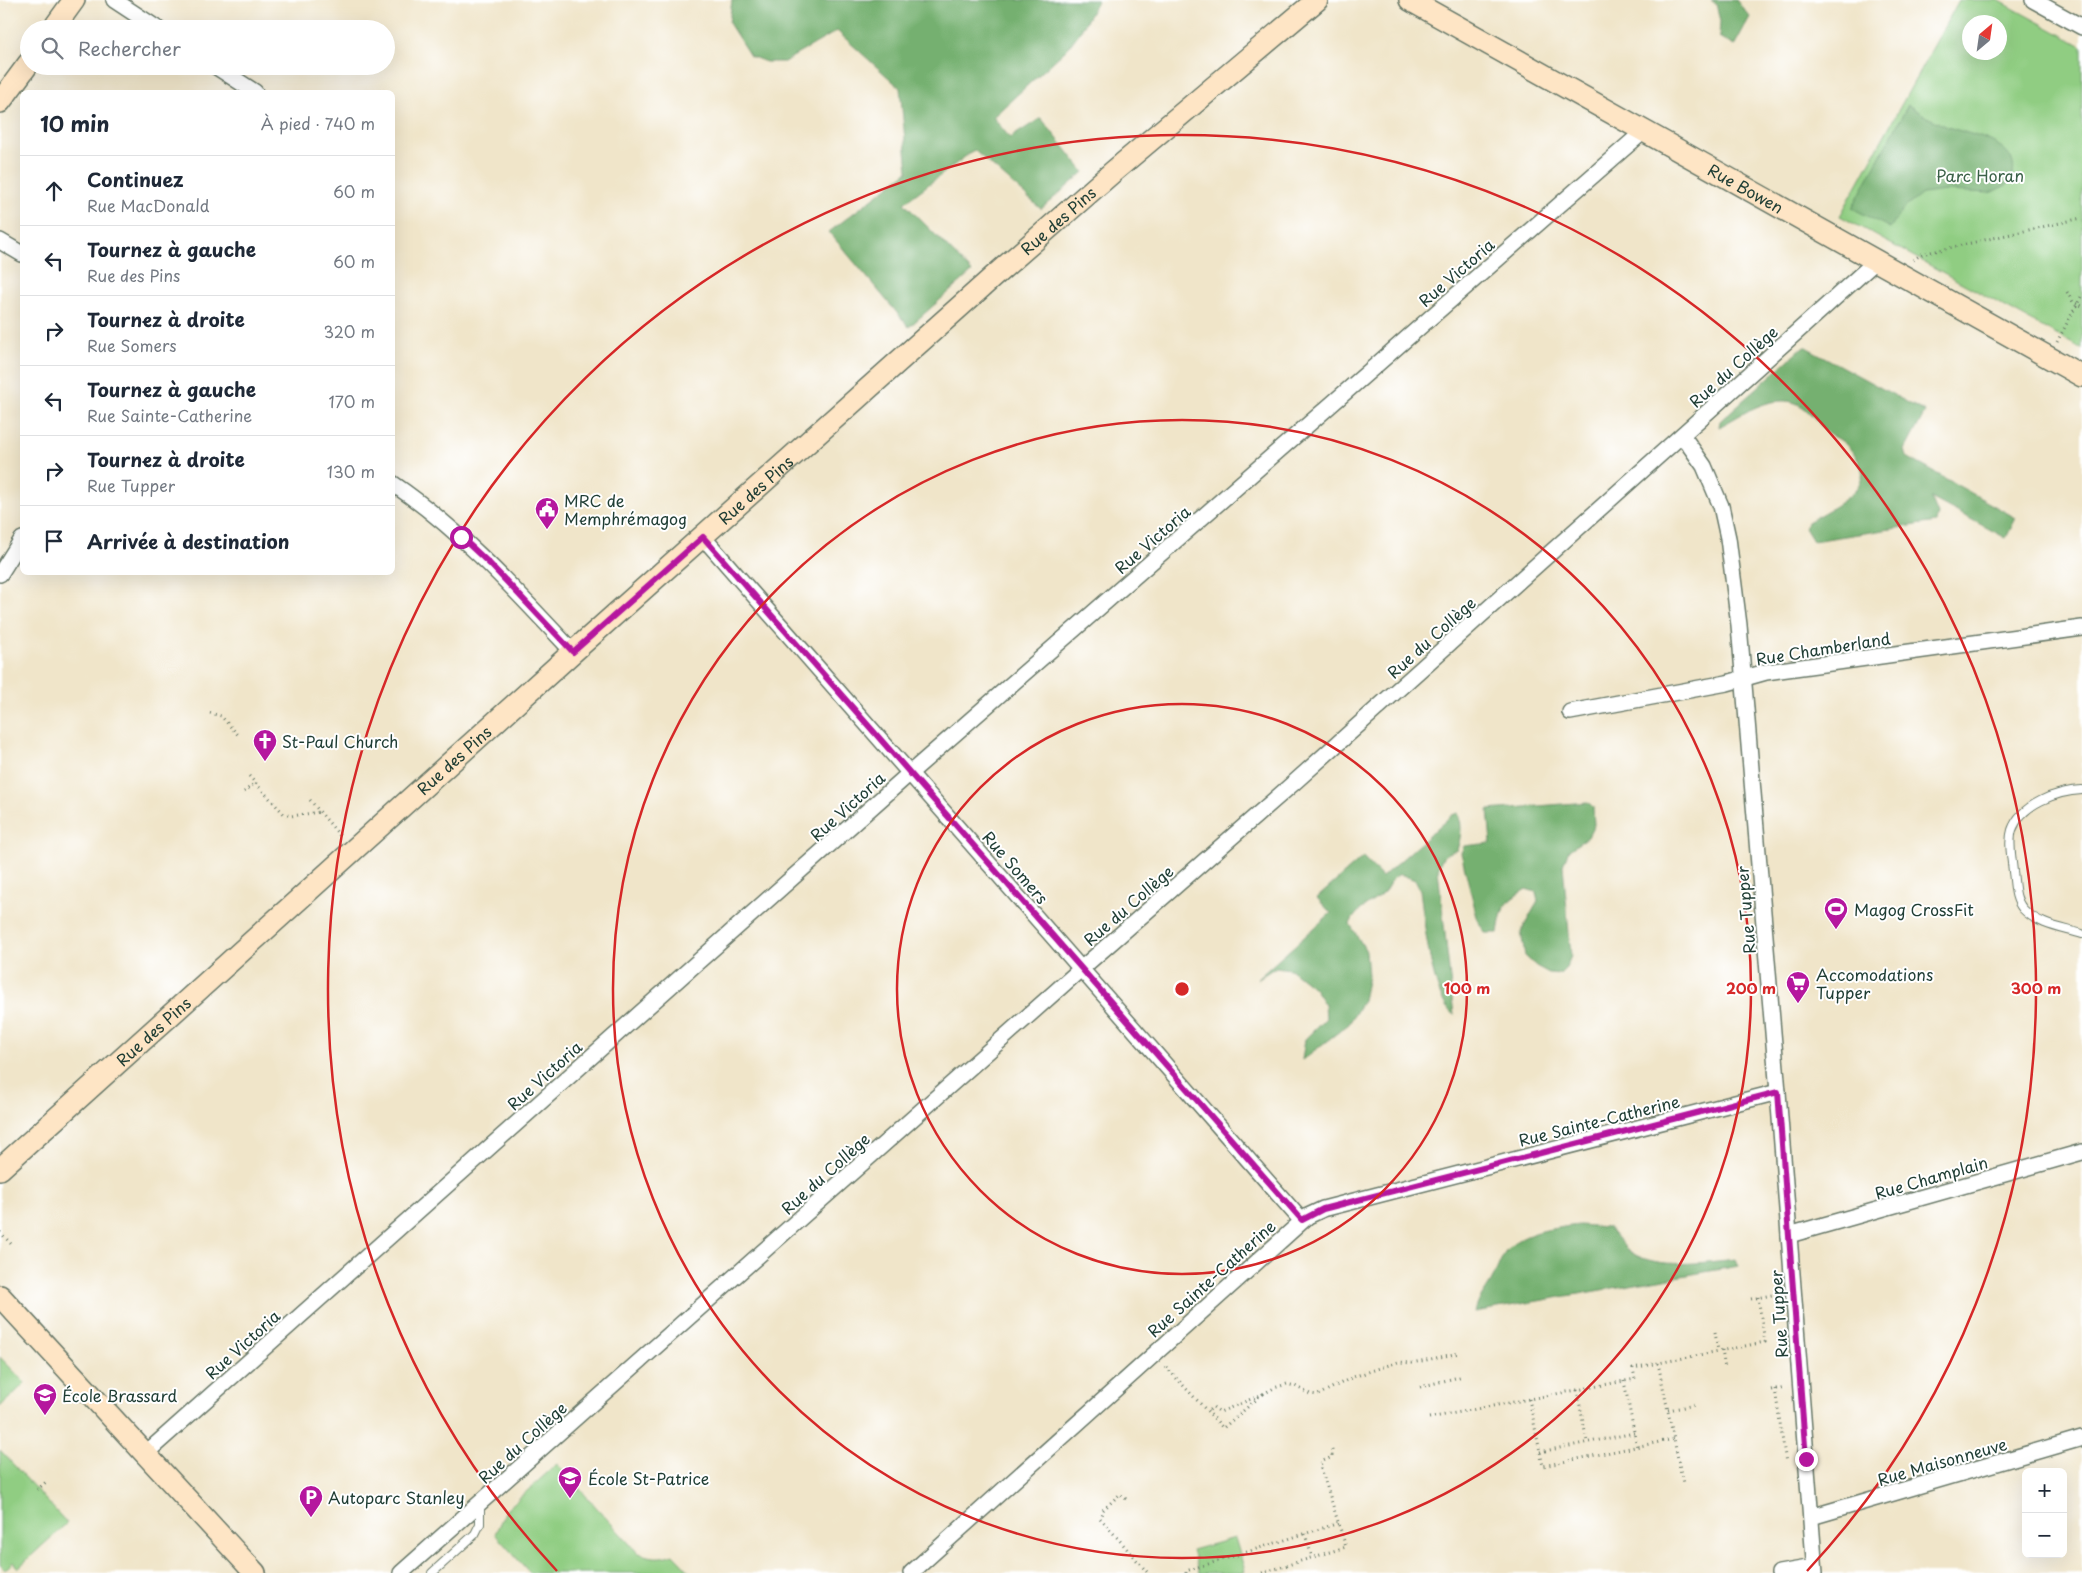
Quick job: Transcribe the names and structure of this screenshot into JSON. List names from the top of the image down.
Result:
{
  "streets": {
    "street": [
      "Rue Bowen",
      "Rue des Pins",
      "Rue Victoria",
      "Rue du Collège",
      "Rue Chamberland",
      "Rue Somers",
      "Rue Tupper",
      "Rue Sainte-Catherine",
      "Rue Champlain",
      "Rue Maisonneuve"
    ]
  },
  "crossings": [
    ["Rue Bowen", "Rue Victoria"],
    ["Rue Bowen", "Rue du Collège"],
    ["Rue des Pins", "Rue Somers"],
    ["Rue Victoria", "Rue Somers"],
    ["Rue du Collège", "Rue Somers"],
    ["Rue du Collège", "Rue Tupper"],
    ["Rue Chamberland", "Rue Tupper"],
    ["Rue Somers", "Rue Sainte-Catherine"],
    ["Rue Tupper", "Rue Sainte-Catherine"],
    ["Rue Tupper", "Rue Champlain"],
    ["Rue Tupper", "Rue Maisonneuve"]
  ],
  "parks": ["Parc Horan"],
  "places": {
    "public building": ["MRC de Memphrémagog"],
    "church": ["St-Paul Church"],
    "sports": ["Magog CrossFit"],
    "supermarket": ["Accomodations Tupper"],
    "school or university": ["École Brassard", "École St-Patrice"],
    "parking": ["Autoparc Stanley"]
  },
  "north": "top right",
  "page": {
    "search": "Rechercher",
    "heading": ["10 min", "À pied · 740 m"],
    "list": [
      ["Continuez", "Rue MacDonald", "60 m"],
      ["Tournez à gauche", "Rue des Pins", "60 m"],
      ["Tournez à droite", "Rue Somers", "320 m"],
      ["Tournez à gauche", "Rue Sainte-Catherine", "170 m"],
      ["Tournez à droite", "Rue Tupper", "130 m"],
      "Arrivée à destination"
    ],
    "map_buttons": ["+", "−"]
  },
  "rings": ["100 m", "200 m", "300 m"]
}
